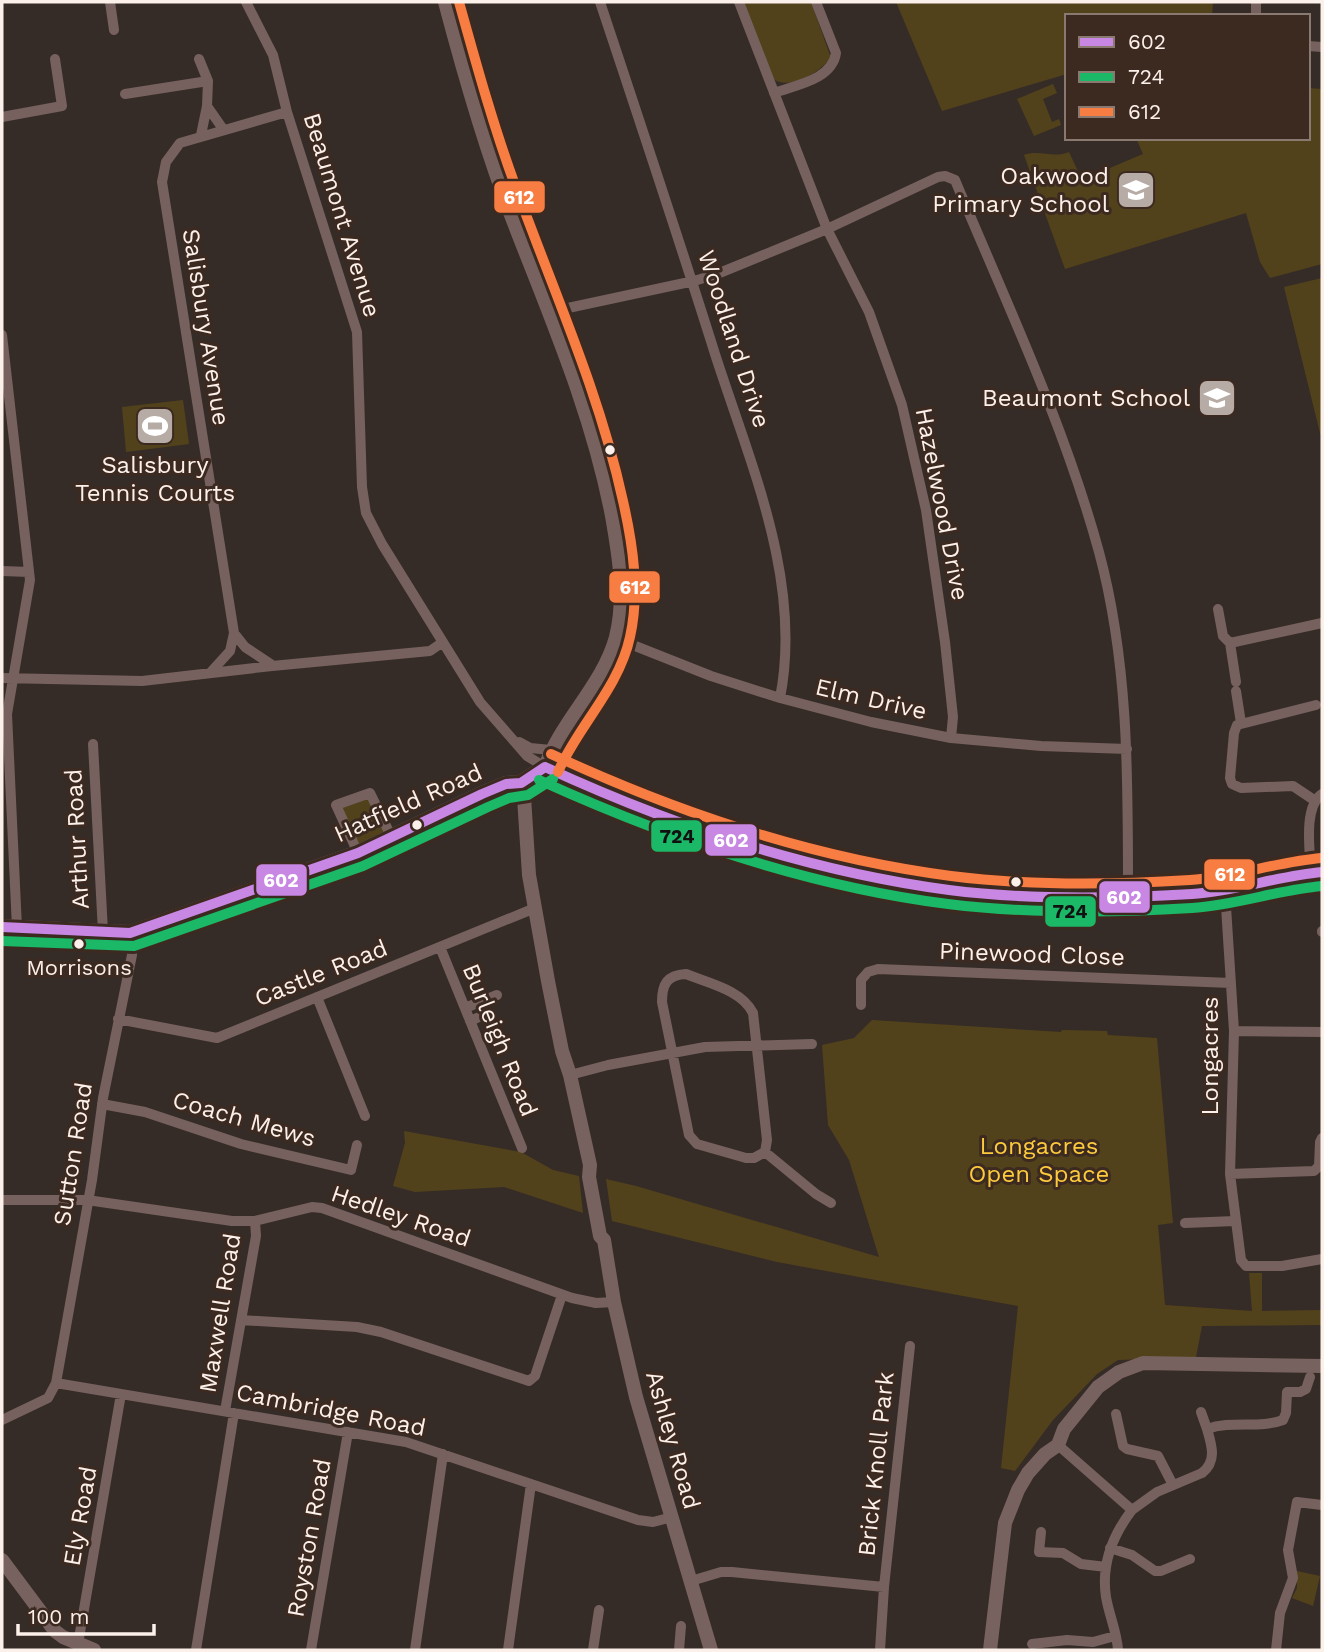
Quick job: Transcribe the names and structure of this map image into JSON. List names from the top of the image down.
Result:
{
  "streets": {
    "main road": ["Hatfield Road"],
    "street": [
      "Beaumont Avenue",
      "Salisbury Avenue",
      "Woodland Drive",
      "Hazelwood Drive",
      "Elm Drive",
      "Arthur Road",
      "Pinewood Close",
      "Castle Road",
      "Burleigh Road",
      "Longacres",
      "Coach Mews",
      "Sutton Road",
      "Hedley Road",
      "Maxwell Road",
      "Cambridge Road",
      "Ashley Road",
      "Brick Knoll Park",
      "Ely Road",
      "Royston Road"
    ]
  },
  "crossings": [
    ["Beaumont Avenue", "Salisbury Avenue"],
    ["Beaumont Avenue", "Hatfield Road"],
    ["Woodland Drive", "Elm Drive"],
    ["Hazelwood Drive", "Elm Drive"],
    ["Hatfield Road", "Arthur Road"],
    ["Hatfield Road", "Sutton Road"],
    ["Hatfield Road", "Ashley Road"],
    ["Pinewood Close", "Longacres"],
    ["Castle Road", "Burleigh Road"],
    ["Castle Road", "Sutton Road"],
    ["Castle Road", "Ashley Road"],
    ["Coach Mews", "Sutton Road"],
    ["Sutton Road", "Hedley Road"],
    ["Sutton Road", "Cambridge Road"],
    ["Hedley Road", "Maxwell Road"],
    ["Hedley Road", "Ashley Road"],
    ["Maxwell Road", "Cambridge Road"],
    ["Cambridge Road", "Ashley Road"],
    ["Cambridge Road", "Ely Road"],
    ["Cambridge Road", "Royston Road"],
    ["Ashley Road", "Brick Knoll Park"]
  ],
  "parks": ["Longacres Open Space"],
  "places": {
    "school or university": ["Oakwood Primary School", "Beaumont School"],
    "sports": ["Salisbury Tennis Courts"],
    "other": ["Morrisons"]
  },
  "lines": ["transit line 612", "transit line 602", "transit line 724"],
  "legend": ["602", "724", "612"],
  "scale_bar": "100 m"
}
